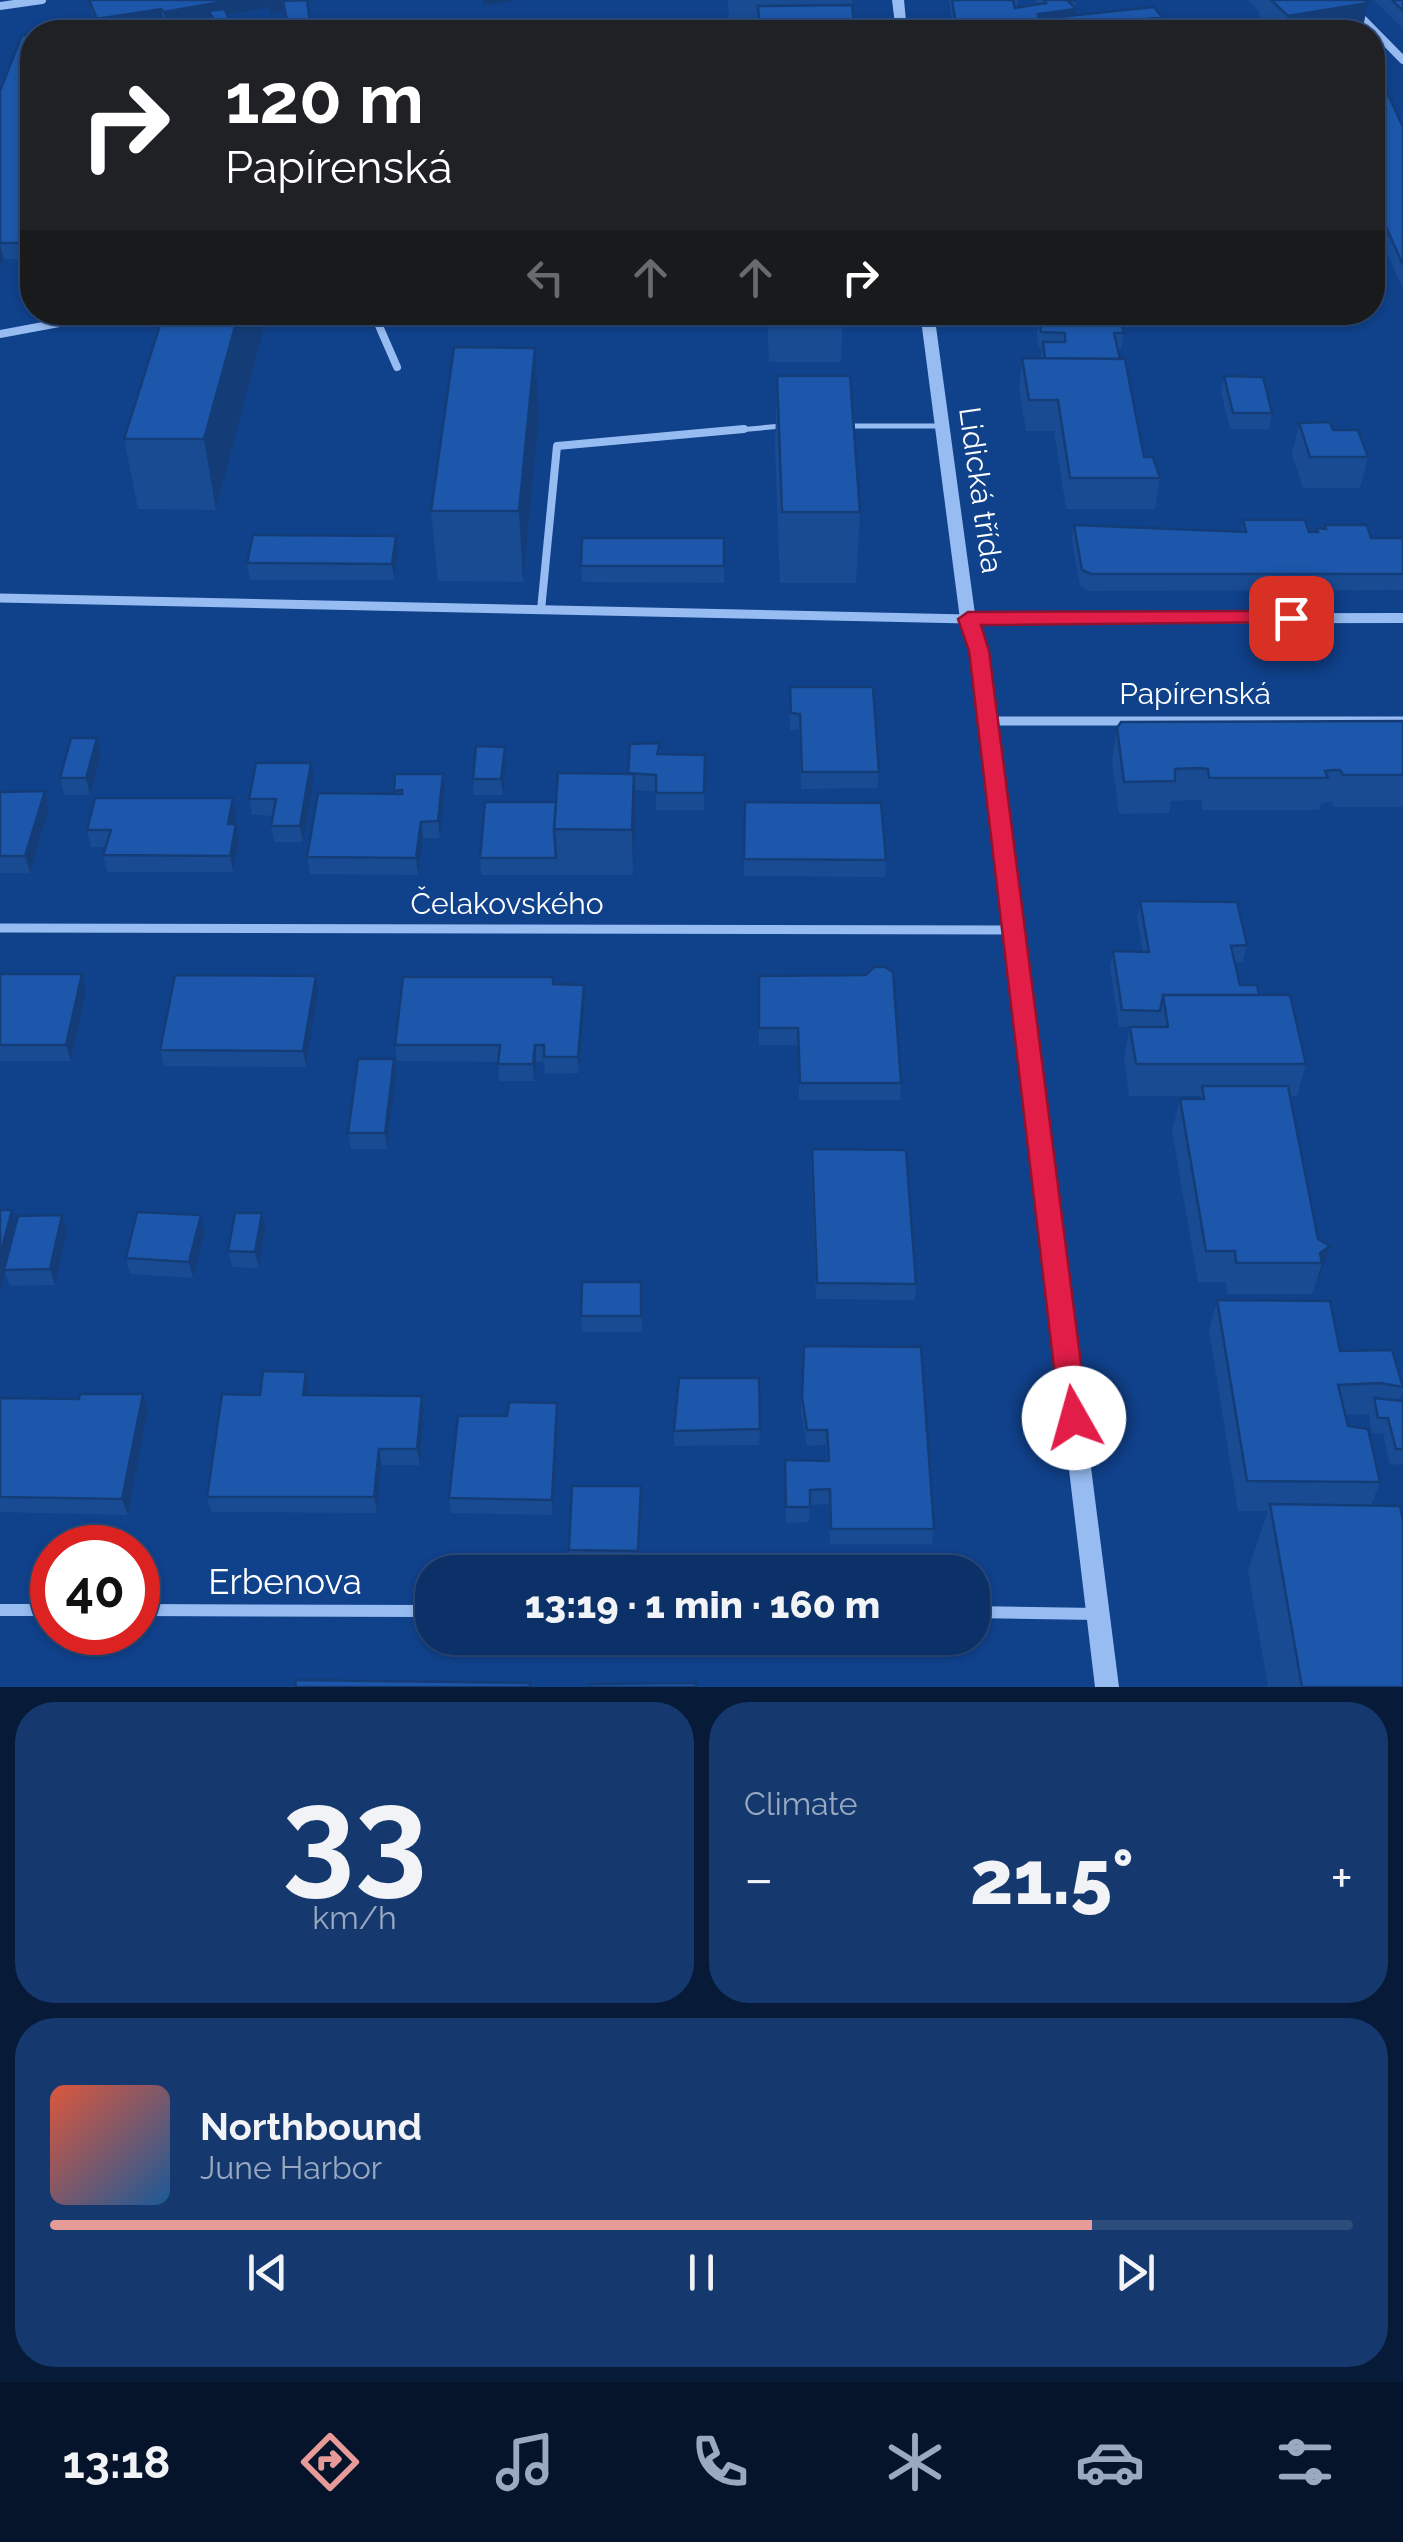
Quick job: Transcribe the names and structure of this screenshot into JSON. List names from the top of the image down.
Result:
{
  "streets": {
    "street": [
      "Lidická třída",
      "Papírenská",
      "Čelakovského",
      "Erbenova"
    ]
  },
  "crossings": [
    ["Lidická třída", "Papírenská"],
    ["Lidická třída", "Čelakovského"]
  ],
  "page": {
    "turn": ["120 m", "Papírenská"],
    "limit": "40",
    "trip": "13:19 · 1 min · 160 m",
    "tile": [
      ["33", "km/h"],
      "Climate"
    ],
    "heat": ["−", "21.5°", "+"],
    "song": ["Northbound", "June Harbor"],
    "tabs": "13:18"
  }
}
